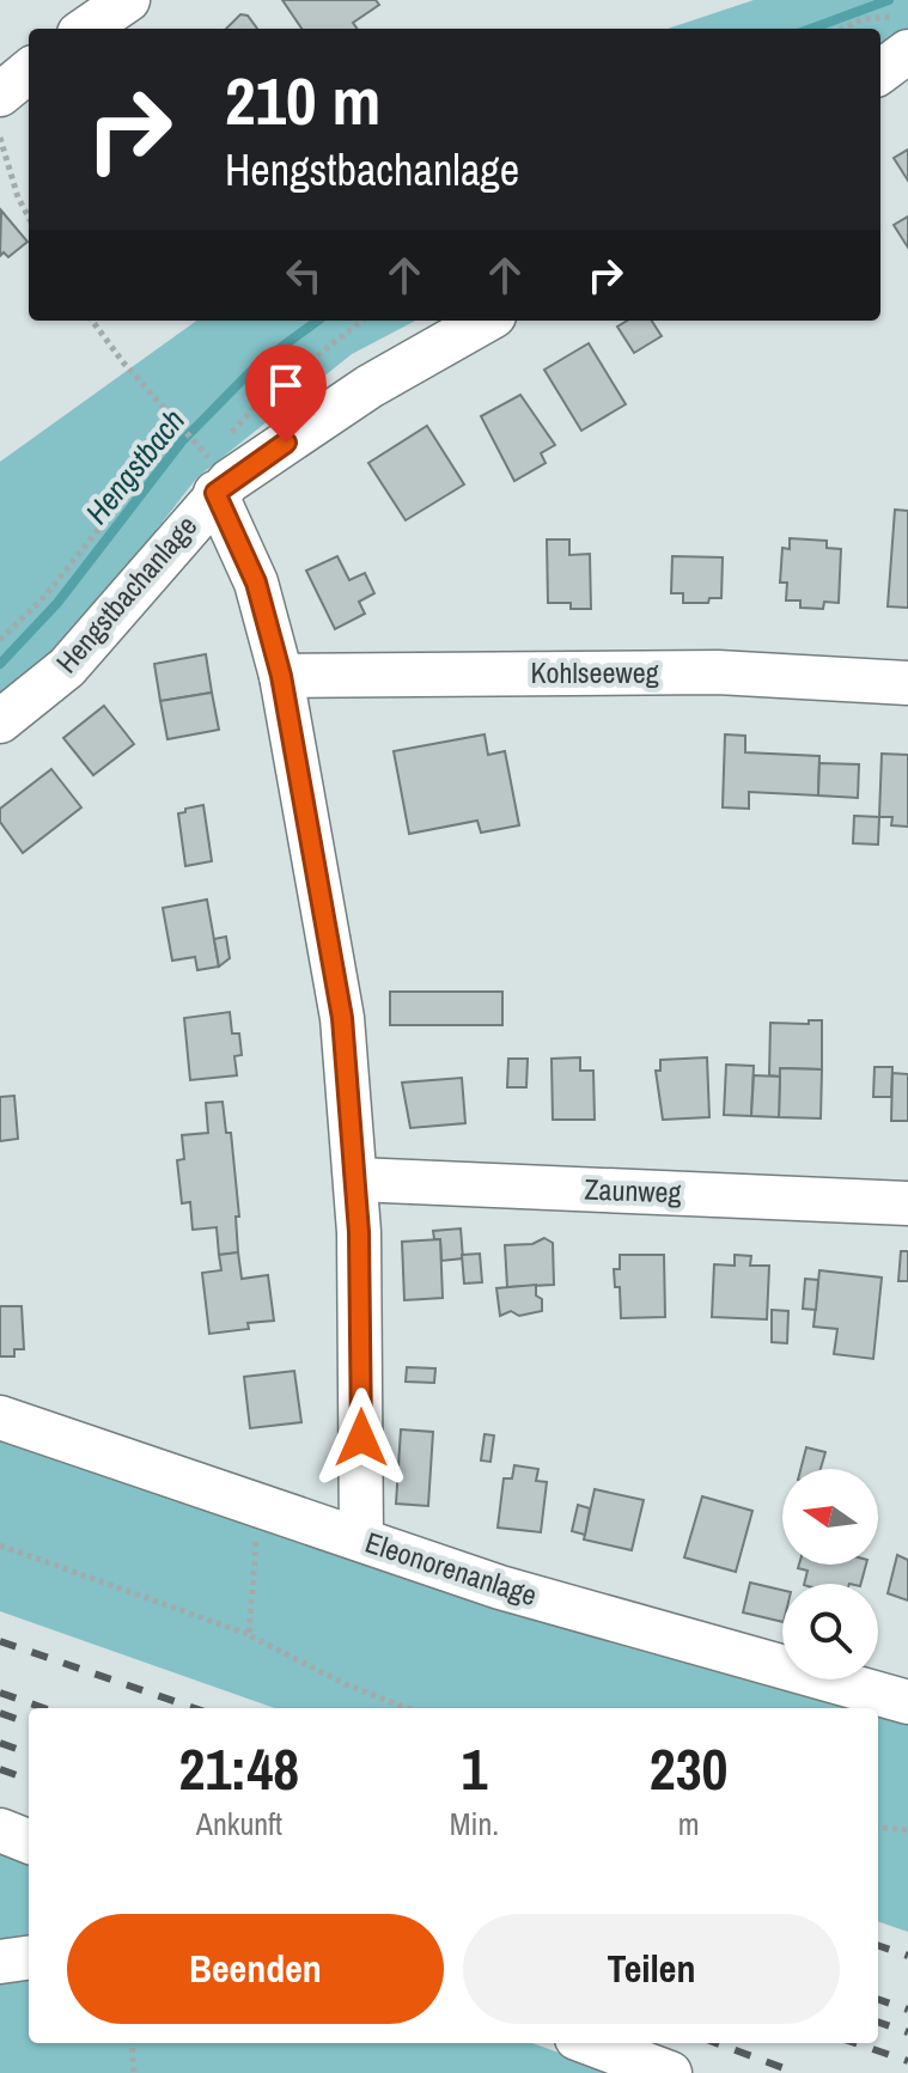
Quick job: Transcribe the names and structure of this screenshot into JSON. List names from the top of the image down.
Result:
{
  "streets": {
    "street": [
      "Hengstbachanlage",
      "Kohlseeweg",
      "Zaunweg",
      "Eleonorenanlage"
    ]
  },
  "water": ["Hengstbach"],
  "north": "left",
  "page": {
    "turn": ["210 m", "Hengstbachanlage"],
    "eta": [
      "21:48",
      "Ankunft",
      "1",
      "Min.",
      "230",
      "m"
    ],
    "buttons": ["Beenden", "Teilen"]
  }
}
